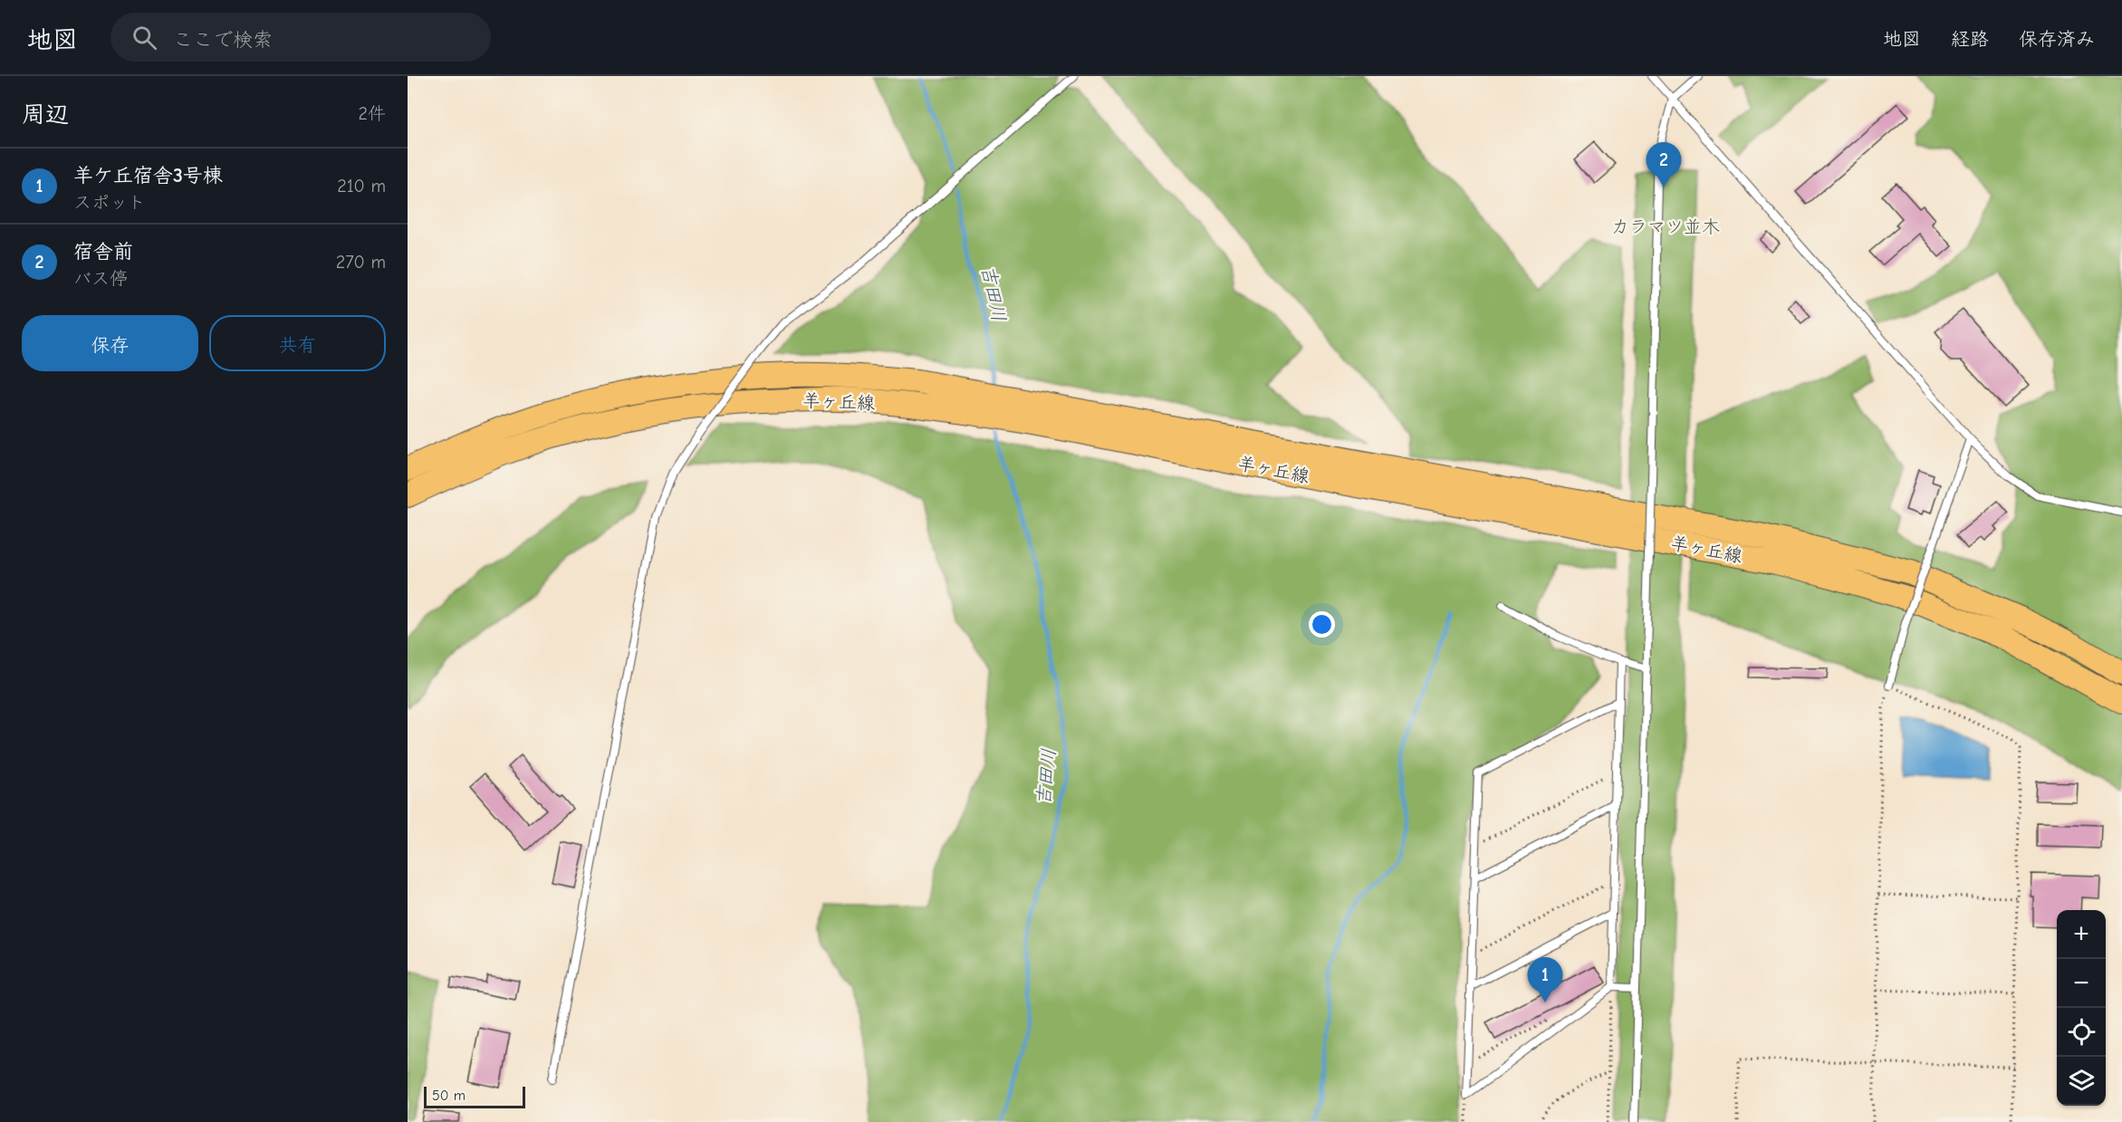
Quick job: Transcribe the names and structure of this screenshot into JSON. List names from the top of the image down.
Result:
{
  "streets": {
    "main road": ["羊ヶ丘線"]
  },
  "water": ["吉田川"],
  "parks": ["カラマツ並木"],
  "scale_bar": "50 m",
  "page": {
    "header": "地図",
    "search": "ここで検索",
    "nav": ["地図", "経路", "保存済み"],
    "heading": ["周辺", "2件"],
    "pins": ["2", "1"],
    "list": [
      {
        "mark": "1",
        "name": "羊ケ丘宿舎3号棟",
        "note": "スポット",
        "value": "210 m"
      },
      {
        "mark": "2",
        "name": "宿舎前",
        "note": "バス停",
        "value": "270 m"
      }
    ],
    "buttons": ["保存", "共有"],
    "map_buttons": ["+", "−"],
    "scale": "50 m"
  }
}
